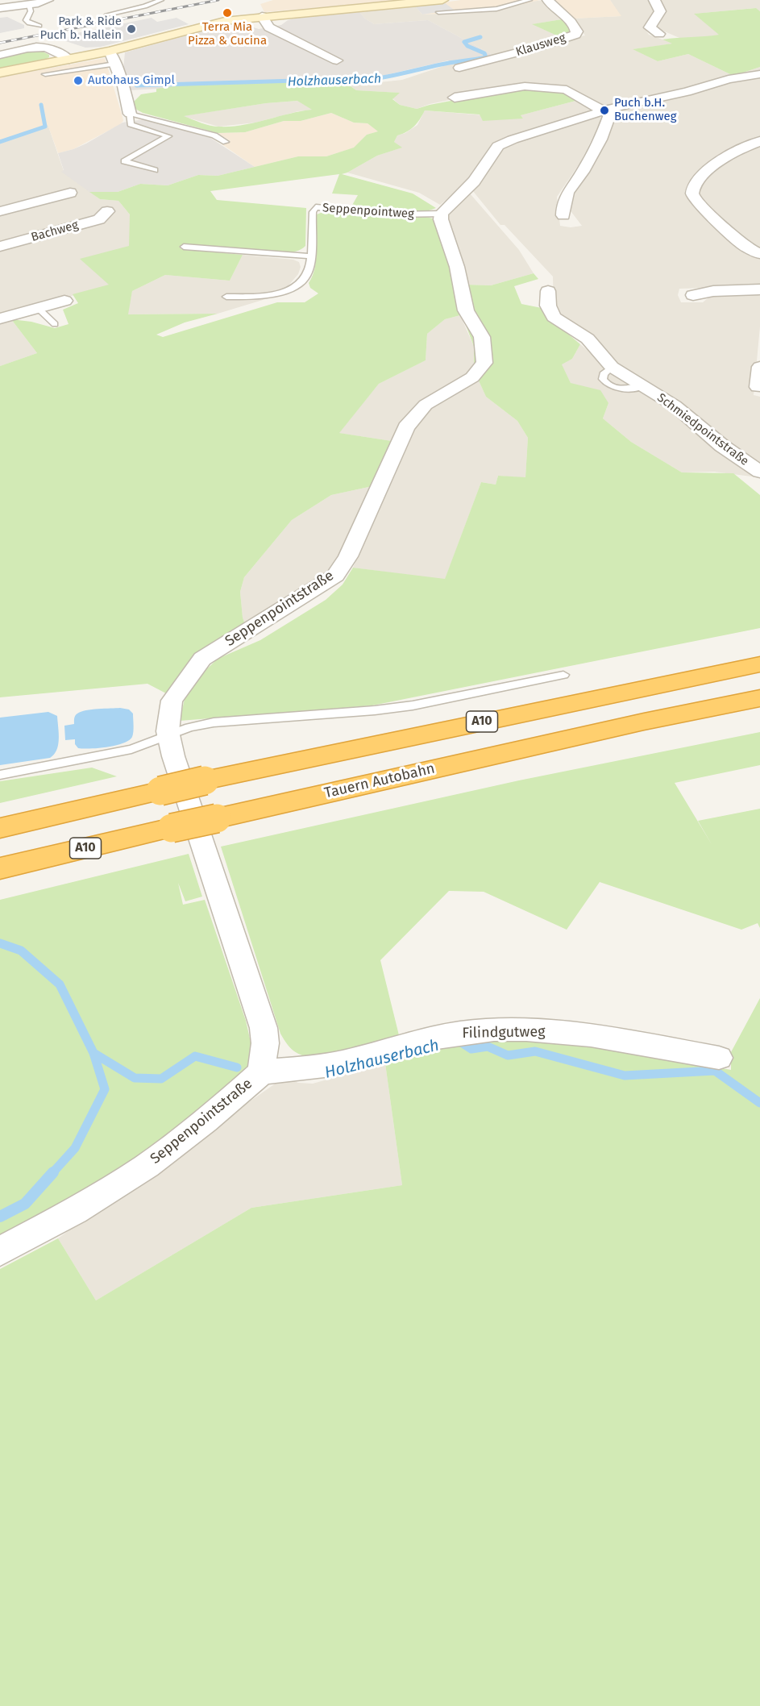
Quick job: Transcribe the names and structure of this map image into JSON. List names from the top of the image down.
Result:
{
  "streets": {
    "highway": ["A10", "Tauern Autobahn"],
    "street": [
      "Klausweg",
      "Bachweg",
      "Schmiedpointstraße",
      "Seppenpointstraße",
      "Filindgutweg"
    ],
    "lane": ["Seppenpointweg"]
  },
  "crossings": [
    ["Seppenpointweg", "Seppenpointstraße"],
    ["Seppenpointstraße", "Filindgutweg"]
  ],
  "water": ["Holzhauserbach"],
  "places": [
    "Terra Mia Pizza & Cucina",
    "Park & Ride Puch b. Hallein",
    "Autohaus Gimpl",
    "Puch b.H. Buchenweg"
  ]
}
